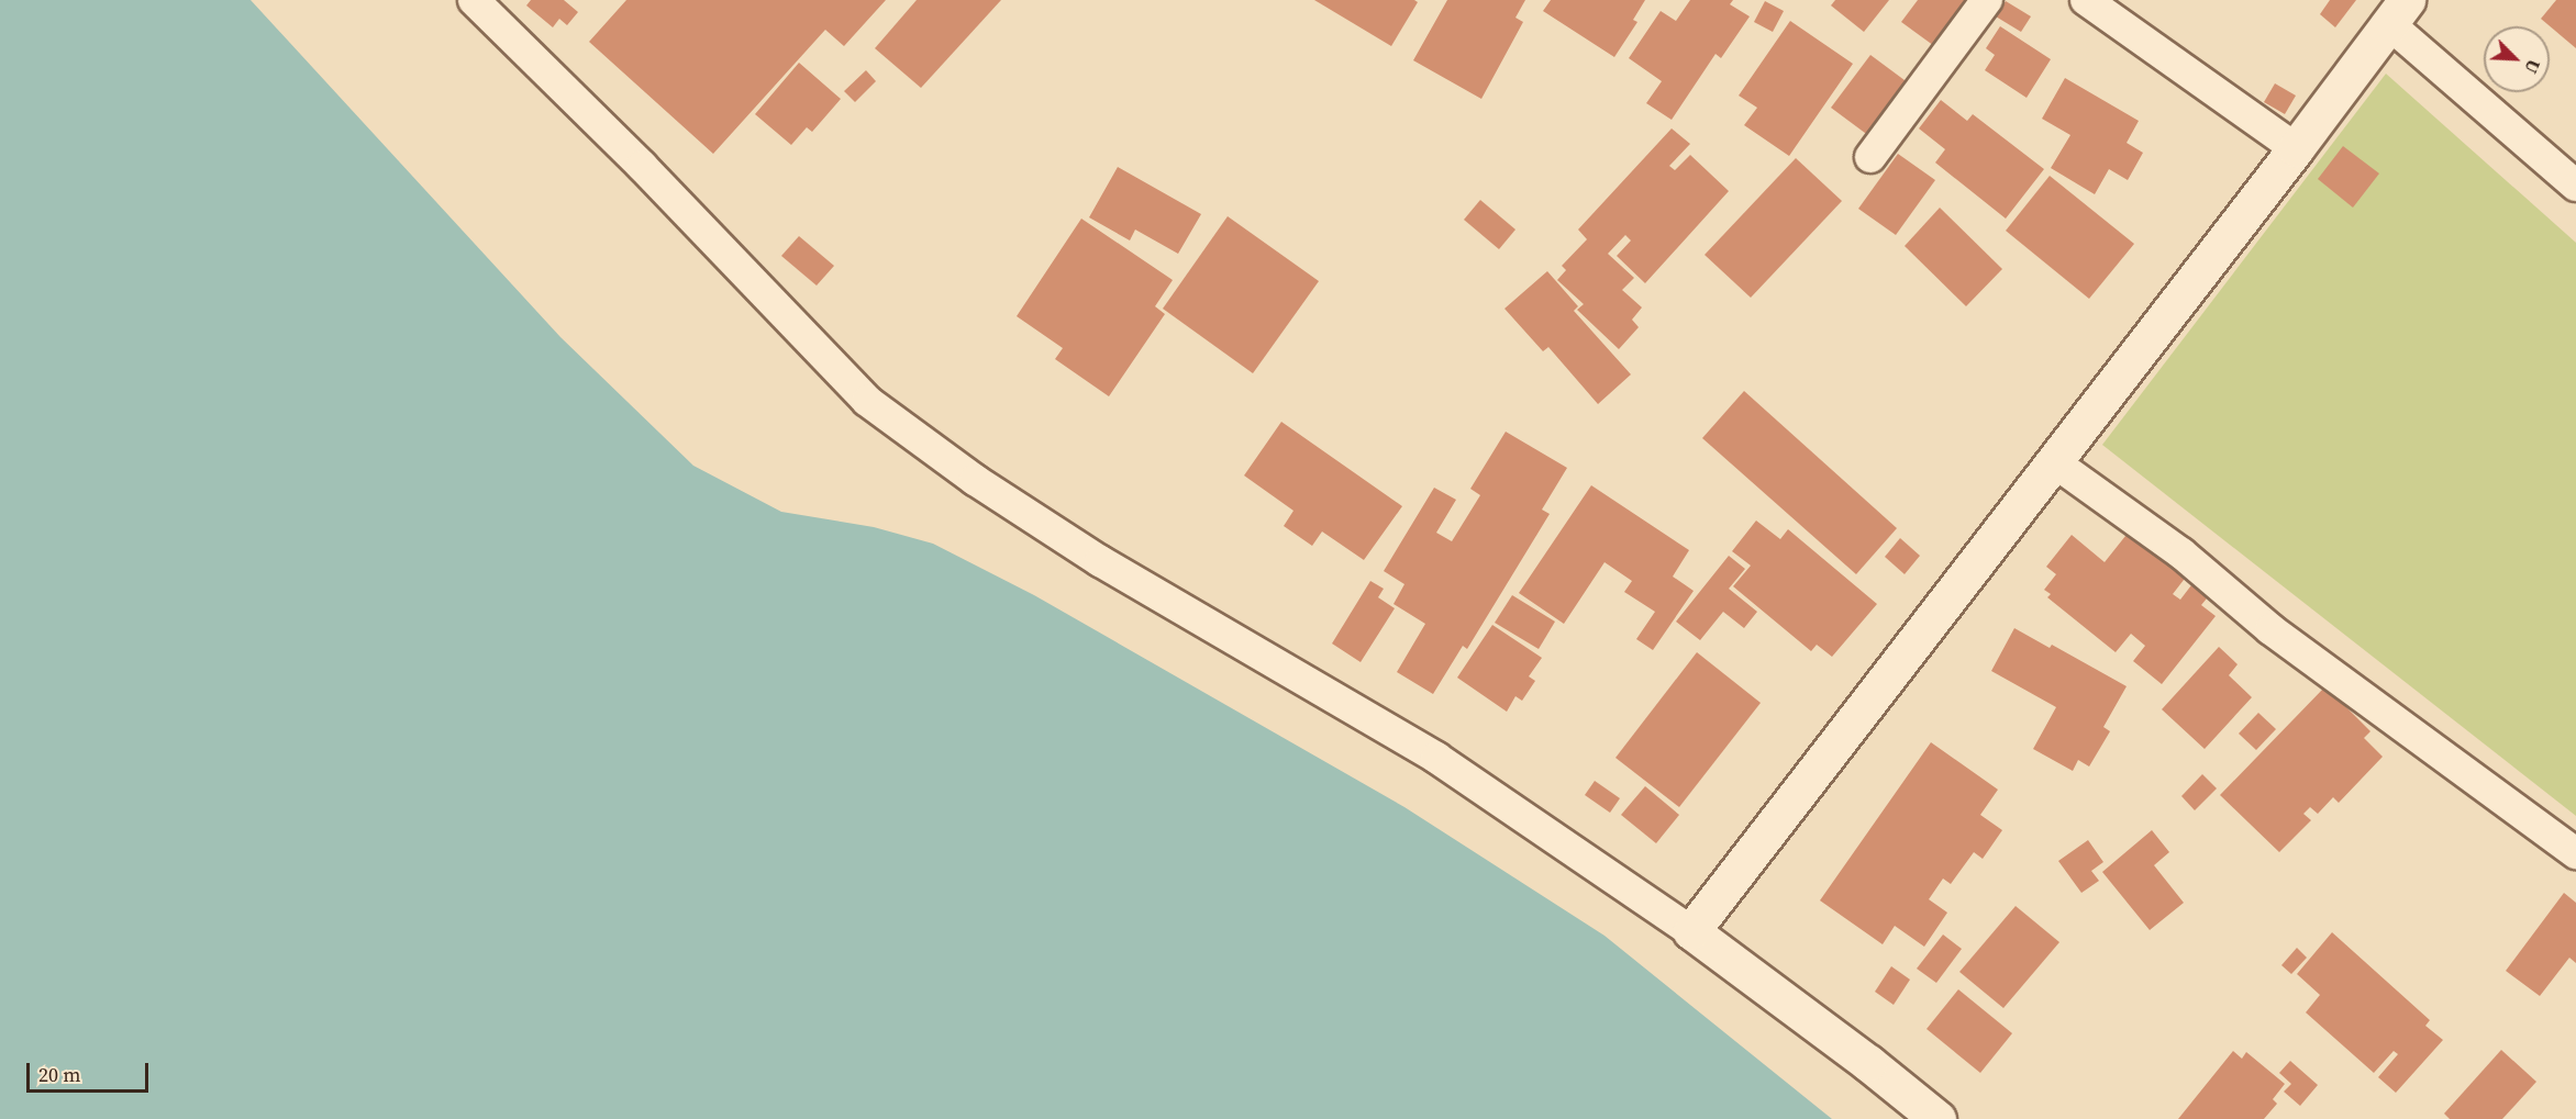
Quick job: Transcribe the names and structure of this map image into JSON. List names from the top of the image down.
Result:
{
  "scale_bar": "20 m",
  "north": "bottom right"
}
